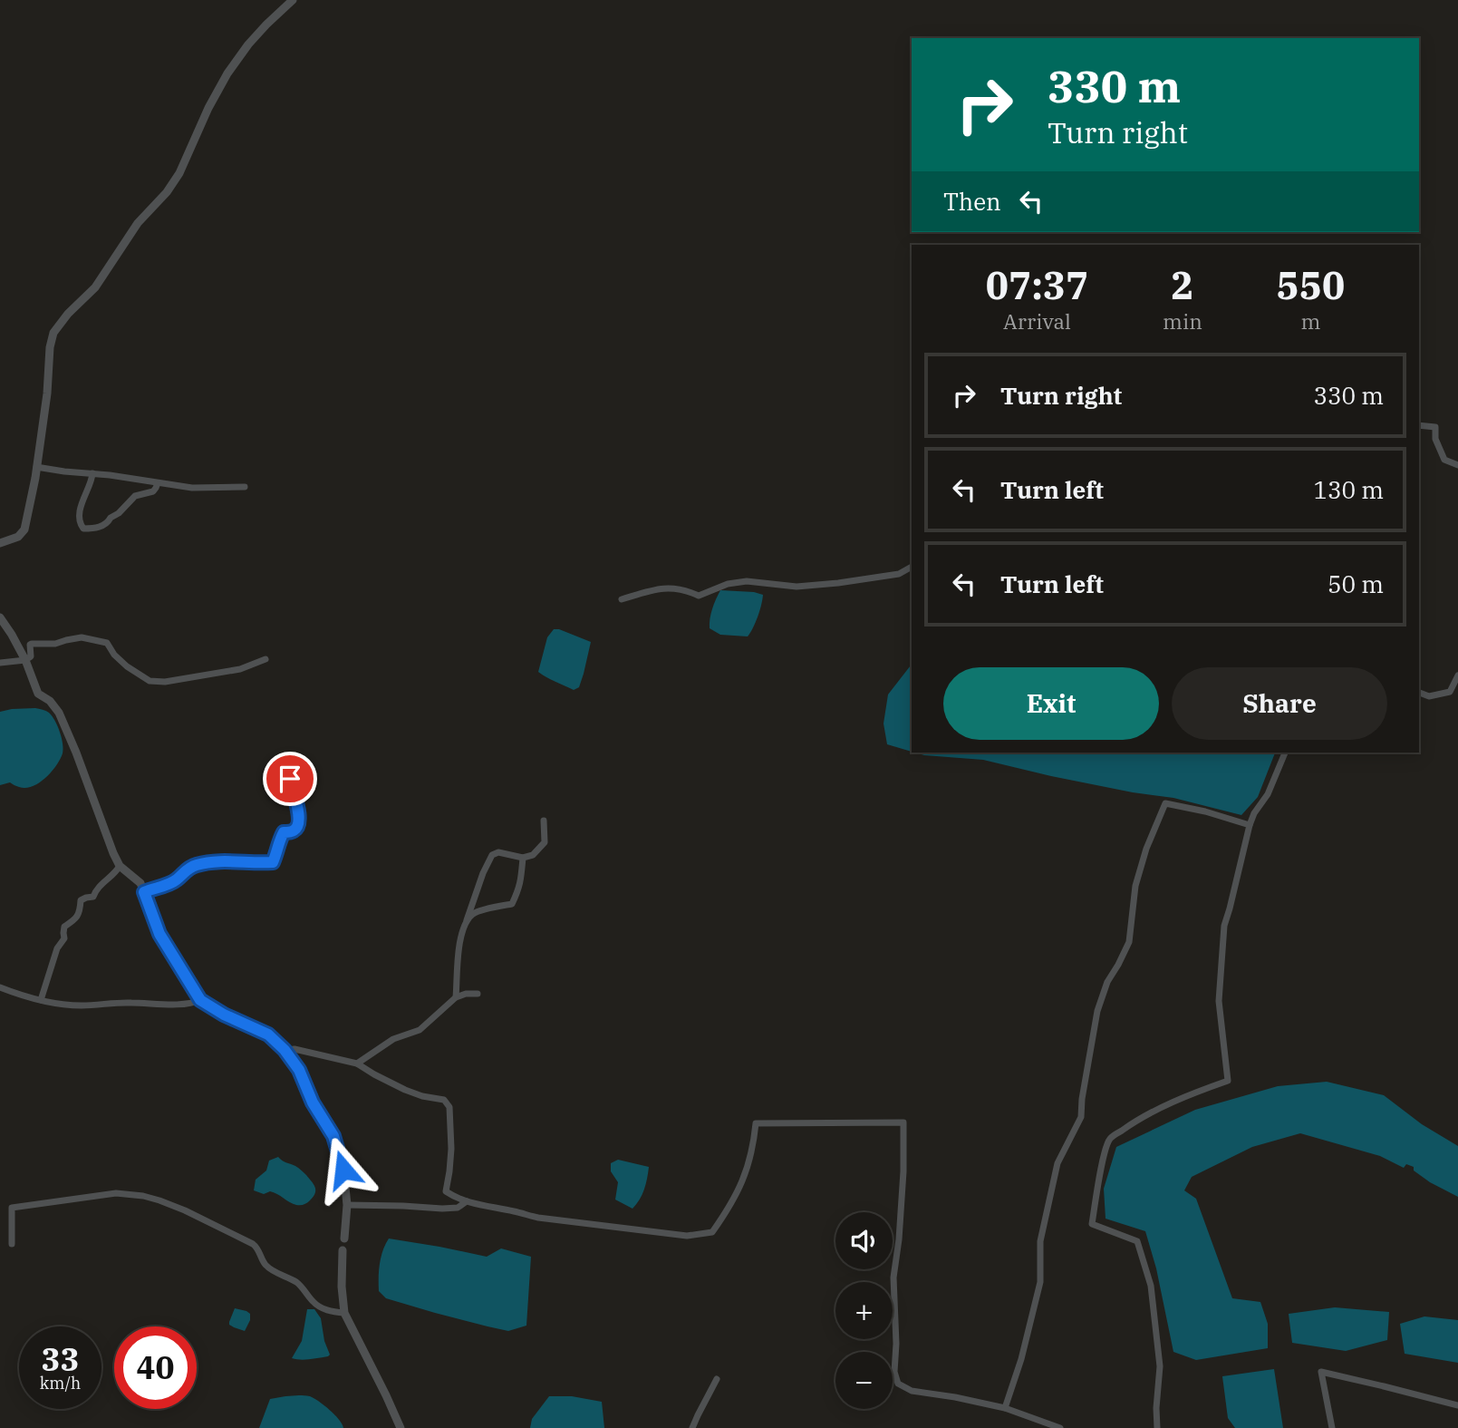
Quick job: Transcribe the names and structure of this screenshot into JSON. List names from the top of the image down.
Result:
{
  "page": {
    "turn": ["330 m", "Turn right"],
    "then": "Then",
    "eta": [
      "07:37",
      "Arrival",
      "2",
      "min",
      "550",
      "m"
    ],
    "list": [
      {
        "name": "Turn right",
        "value": "330 m"
      },
      {
        "name": "Turn left",
        "value": "130 m"
      },
      {
        "name": "Turn left",
        "value": "50 m"
      }
    ],
    "buttons": ["Exit", "Share"],
    "map_buttons": ["+", "−"],
    "speed": "33 km/h",
    "limit": "40"
  }
}
